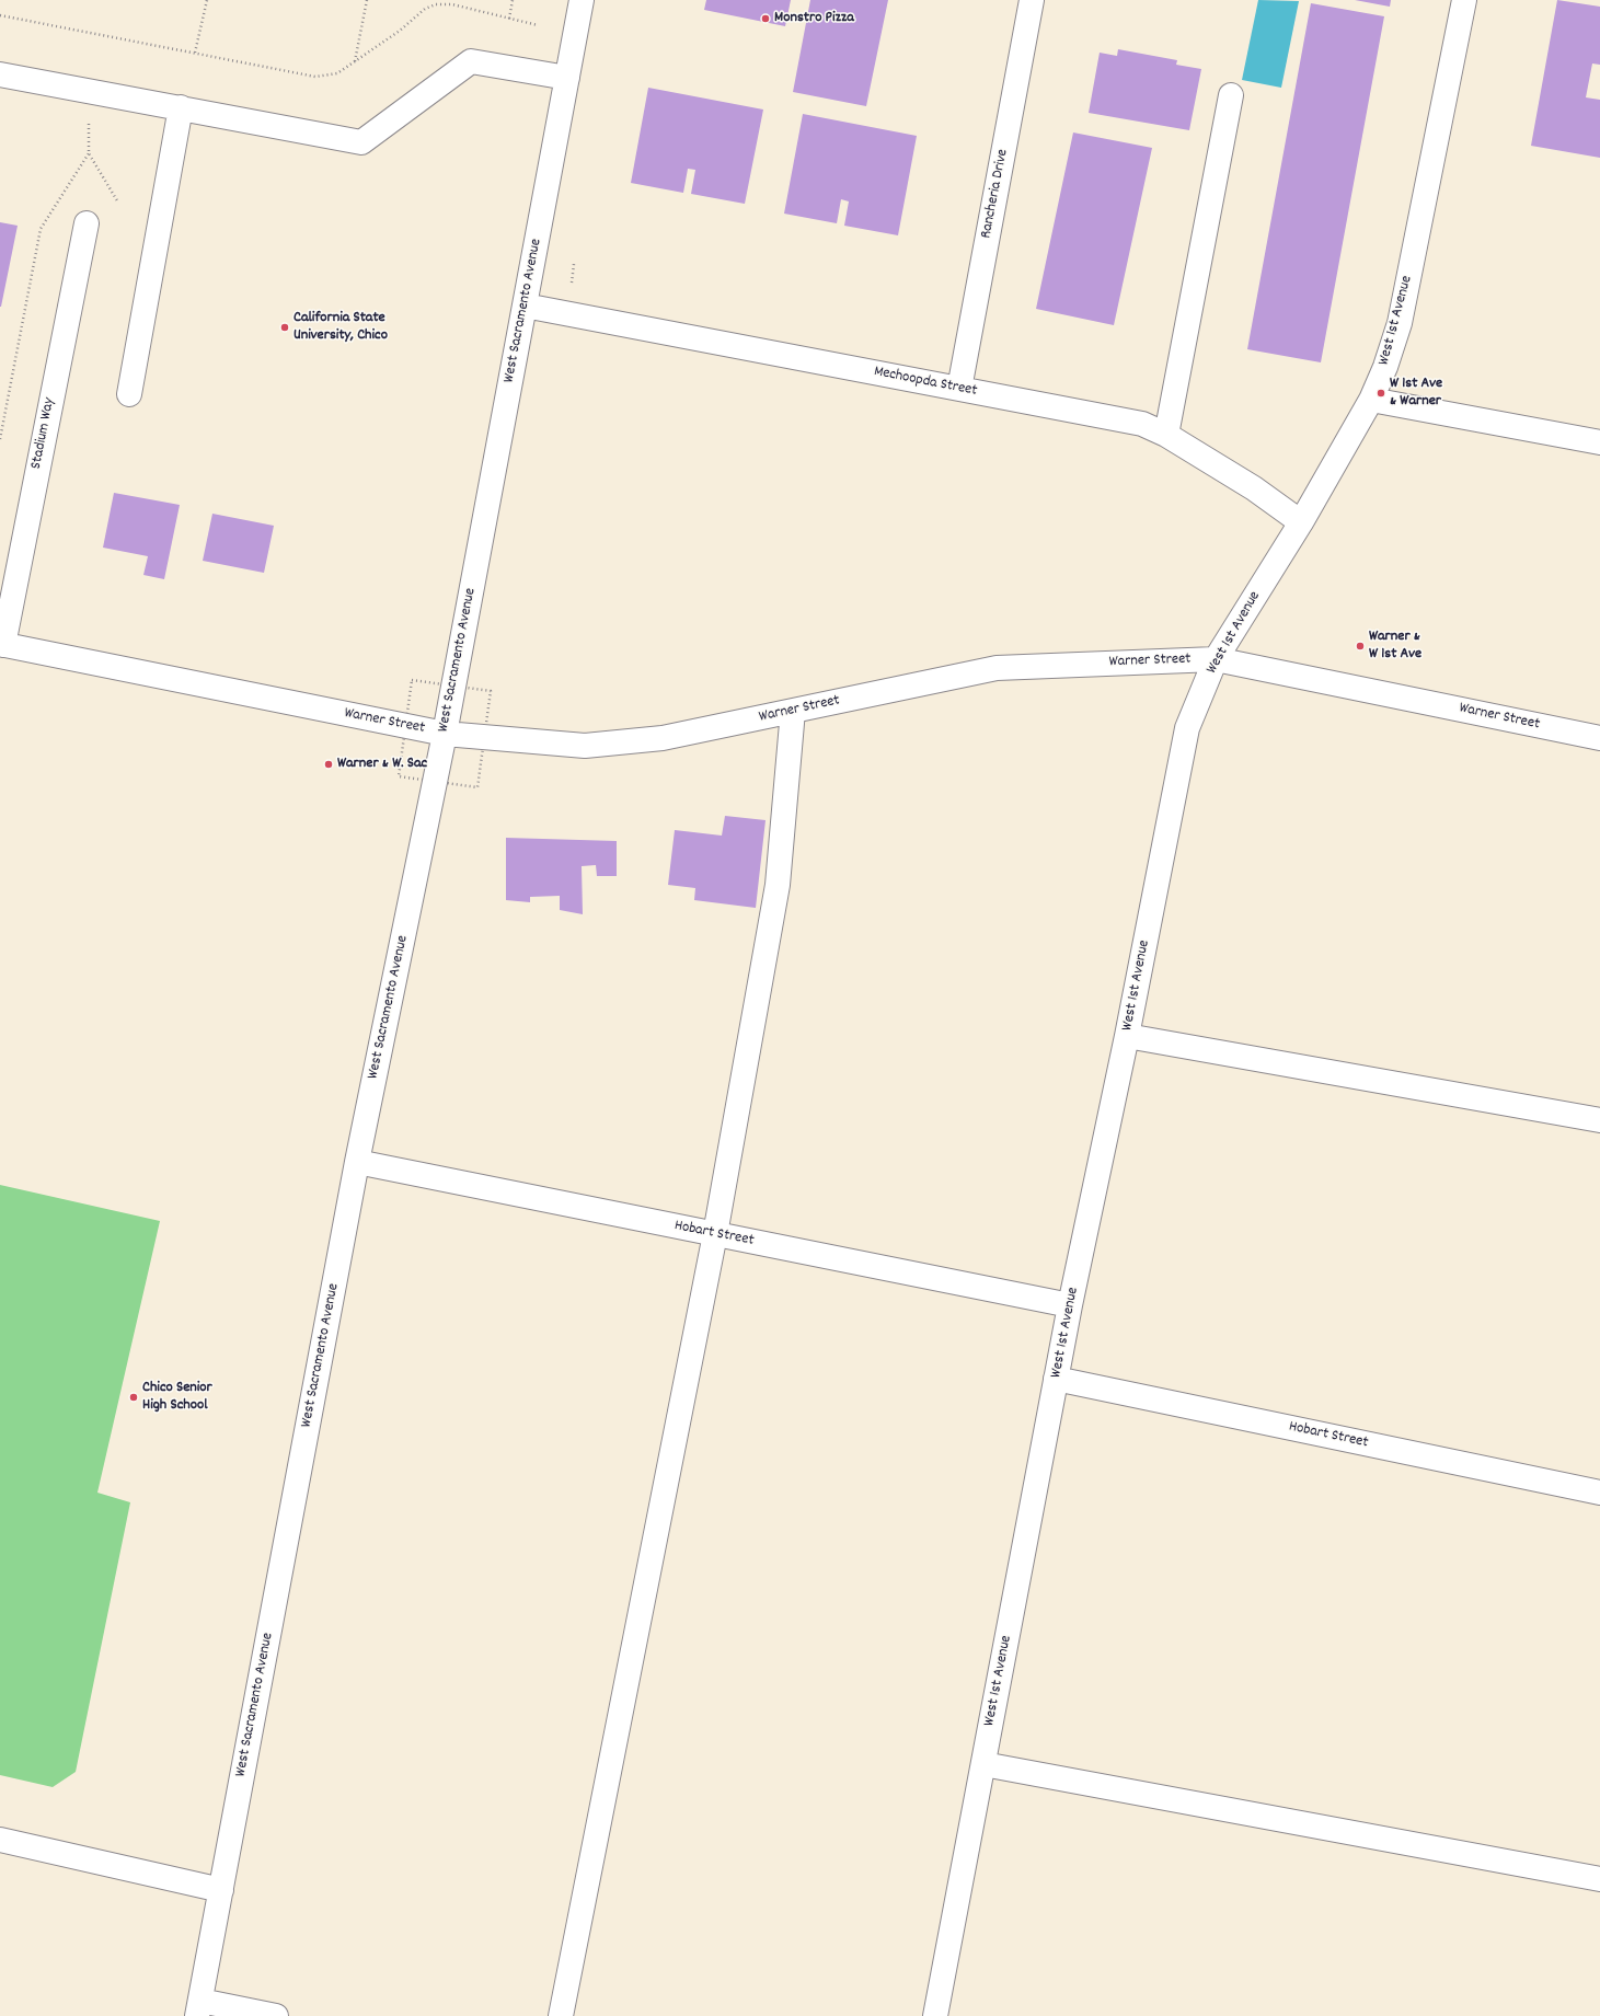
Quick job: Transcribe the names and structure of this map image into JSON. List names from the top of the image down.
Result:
{
  "streets": {
    "street": [
      "Rancheria Drive",
      "West Sacramento Avenue",
      "West 1st Avenue",
      "Mechoopda Street",
      "Stadium Way",
      "Warner Street",
      "Hobart Street"
    ]
  },
  "crossings": [
    ["Rancheria Drive", "Mechoopda Street"],
    ["West Sacramento Avenue", "Mechoopda Street"],
    ["West Sacramento Avenue", "Warner Street"],
    ["West Sacramento Avenue", "Hobart Street"],
    ["West 1st Avenue", "Mechoopda Street"],
    ["West 1st Avenue", "Warner Street"],
    ["West 1st Avenue", "Hobart Street"],
    ["Stadium Way", "Warner Street"]
  ],
  "places": [
    "Monstro Pizza",
    "California State University, Chico",
    "W 1st Ave & Warner",
    "Warner & W 1st Ave",
    "Warner & W. Sac",
    "Chico Senior High School"
  ]
}
